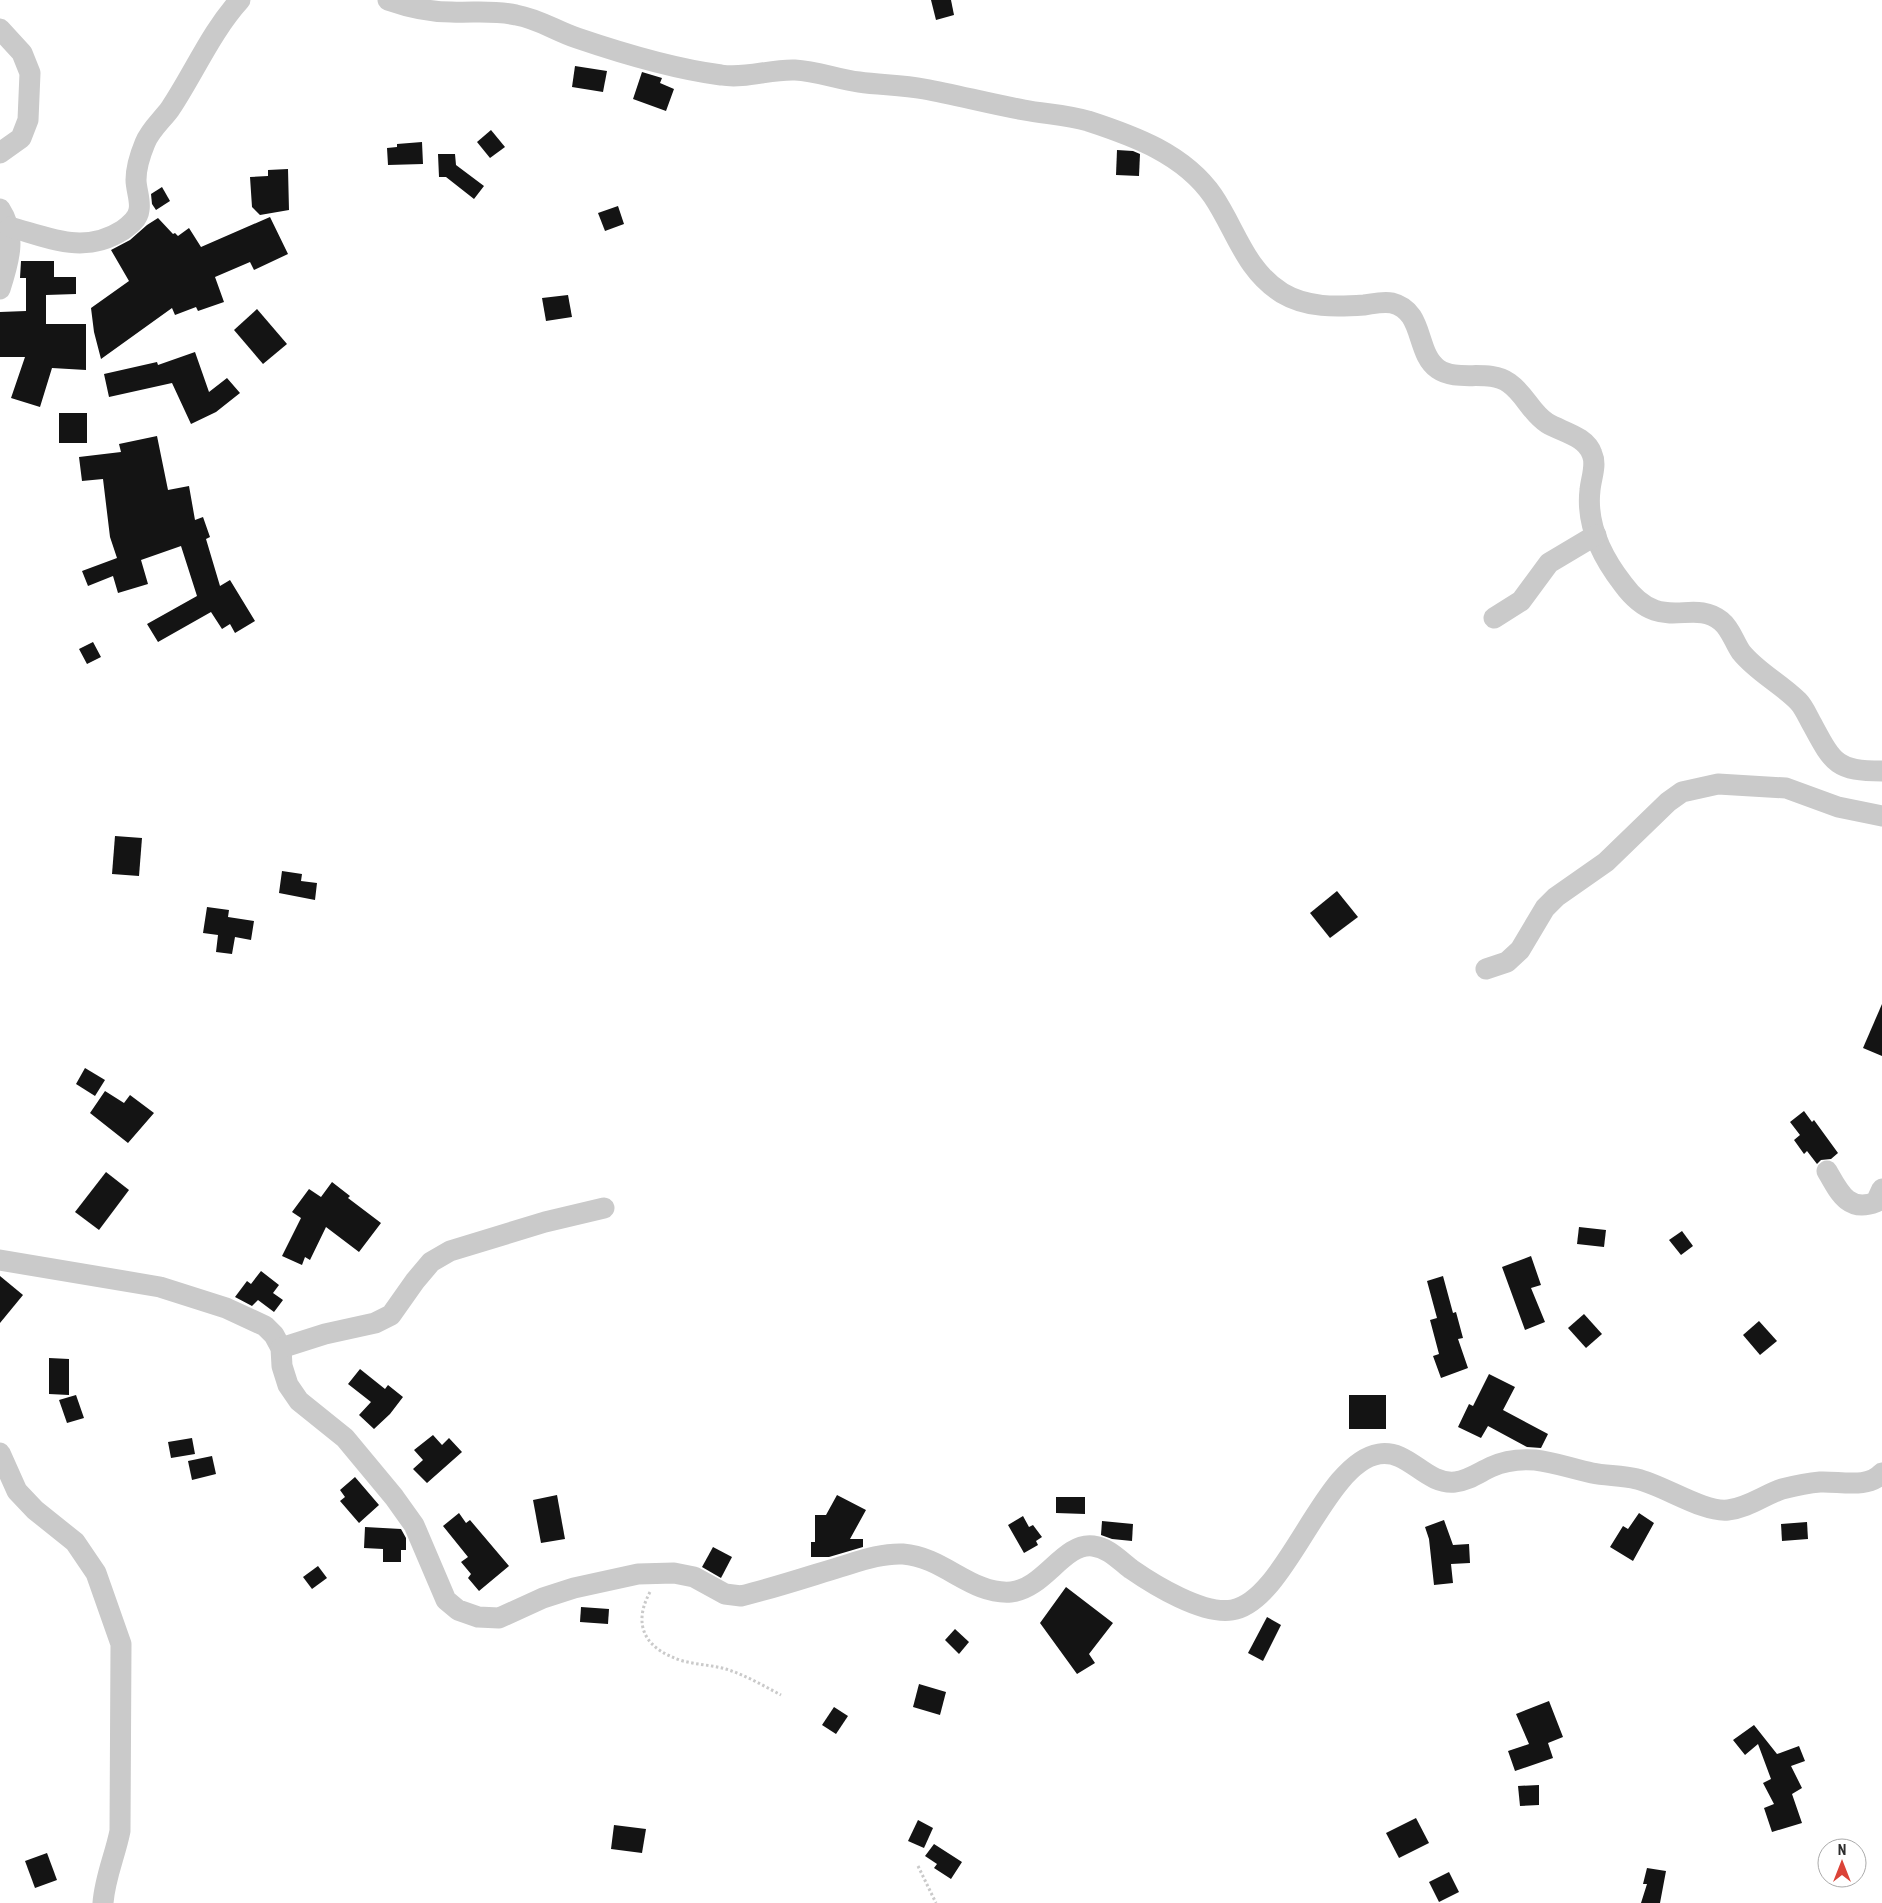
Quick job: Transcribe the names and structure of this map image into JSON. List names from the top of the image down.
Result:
{
  "north": "top"
}
